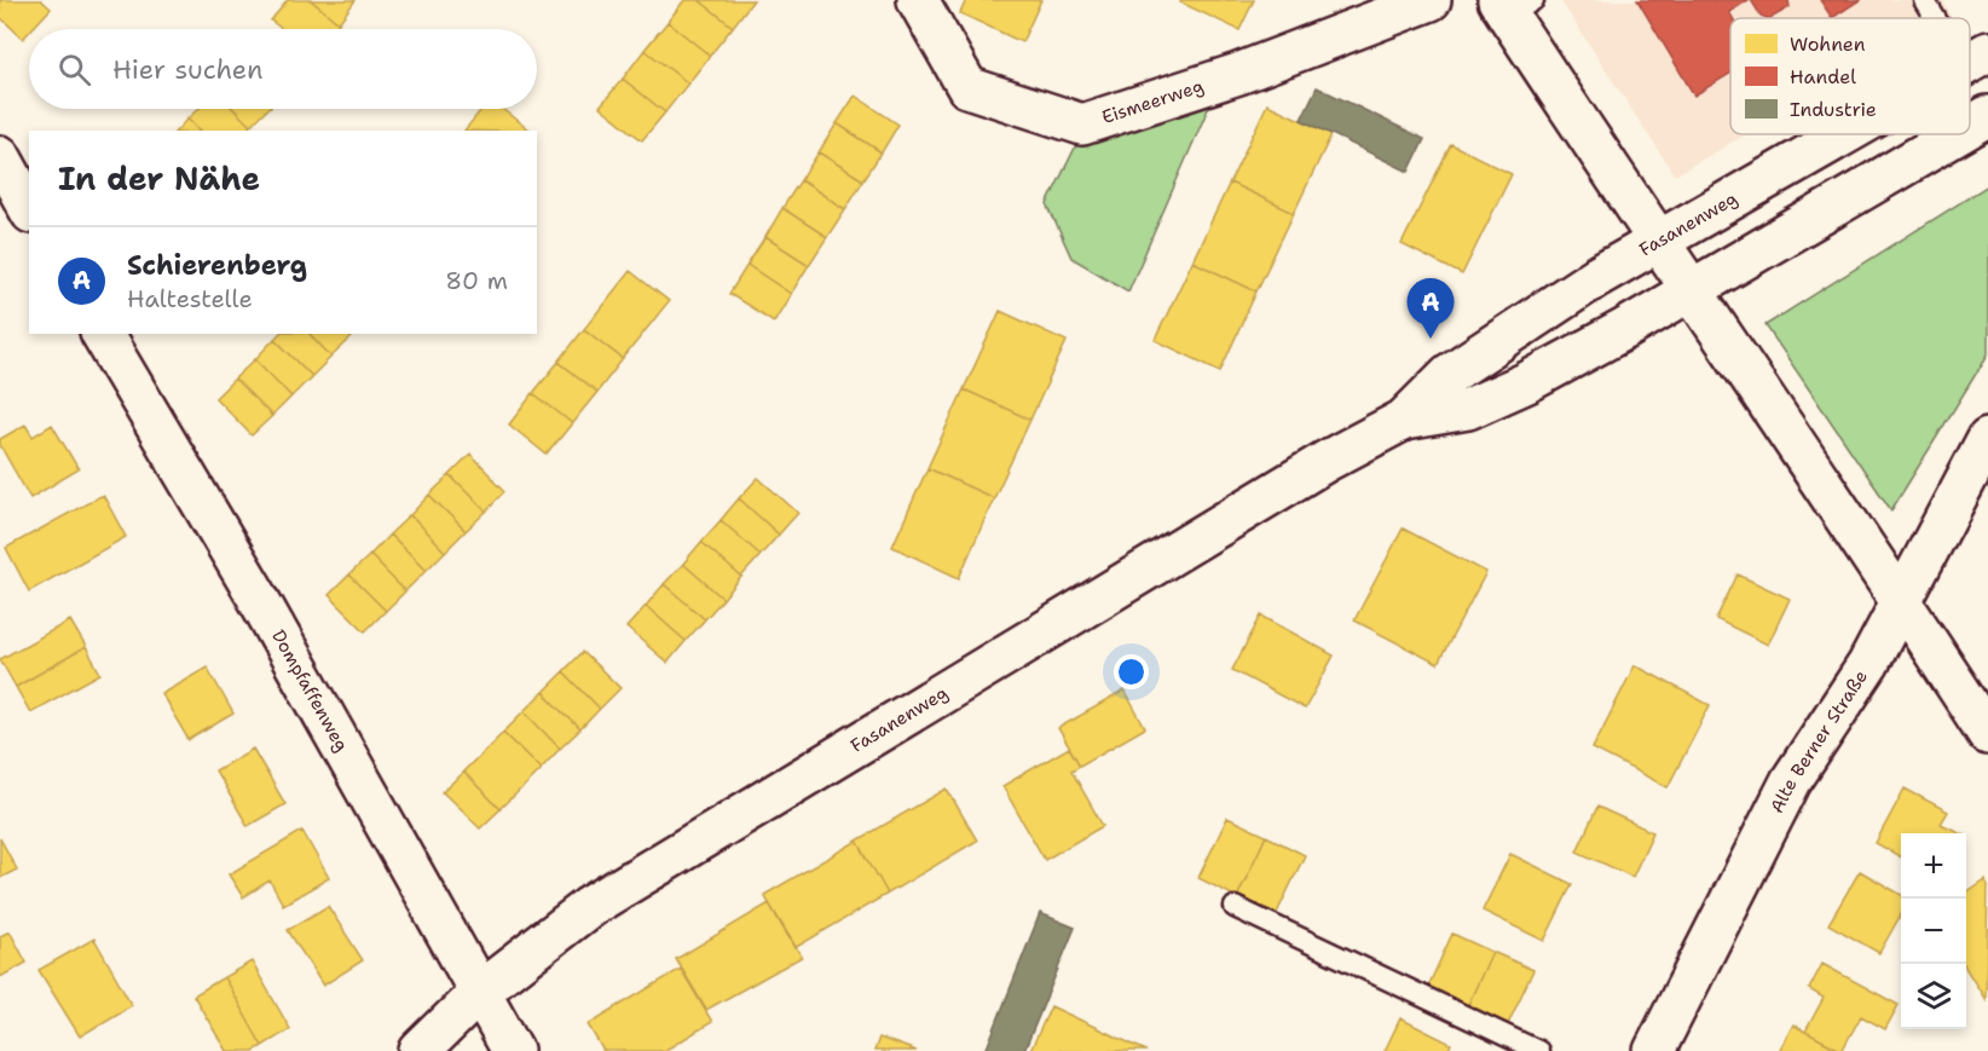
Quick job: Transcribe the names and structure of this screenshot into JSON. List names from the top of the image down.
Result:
{
  "streets": {
    "street": [
      "Eismeerweg",
      "Fasanenweg",
      "Dompfaffenweg",
      "Alte Berner Straße"
    ]
  },
  "crossings": [
    ["Fasanenweg", "Dompfaffenweg"]
  ],
  "legend": ["Wohnen", "Handel", "Industrie"],
  "page": {
    "search": "Hier suchen",
    "heading": "In der Nähe",
    "list": [
      {
        "mark": "A",
        "name": "Schierenberg",
        "note": "Haltestelle",
        "value": "80 m"
      }
    ],
    "pins": "A",
    "map_buttons": ["+", "−"]
  }
}
